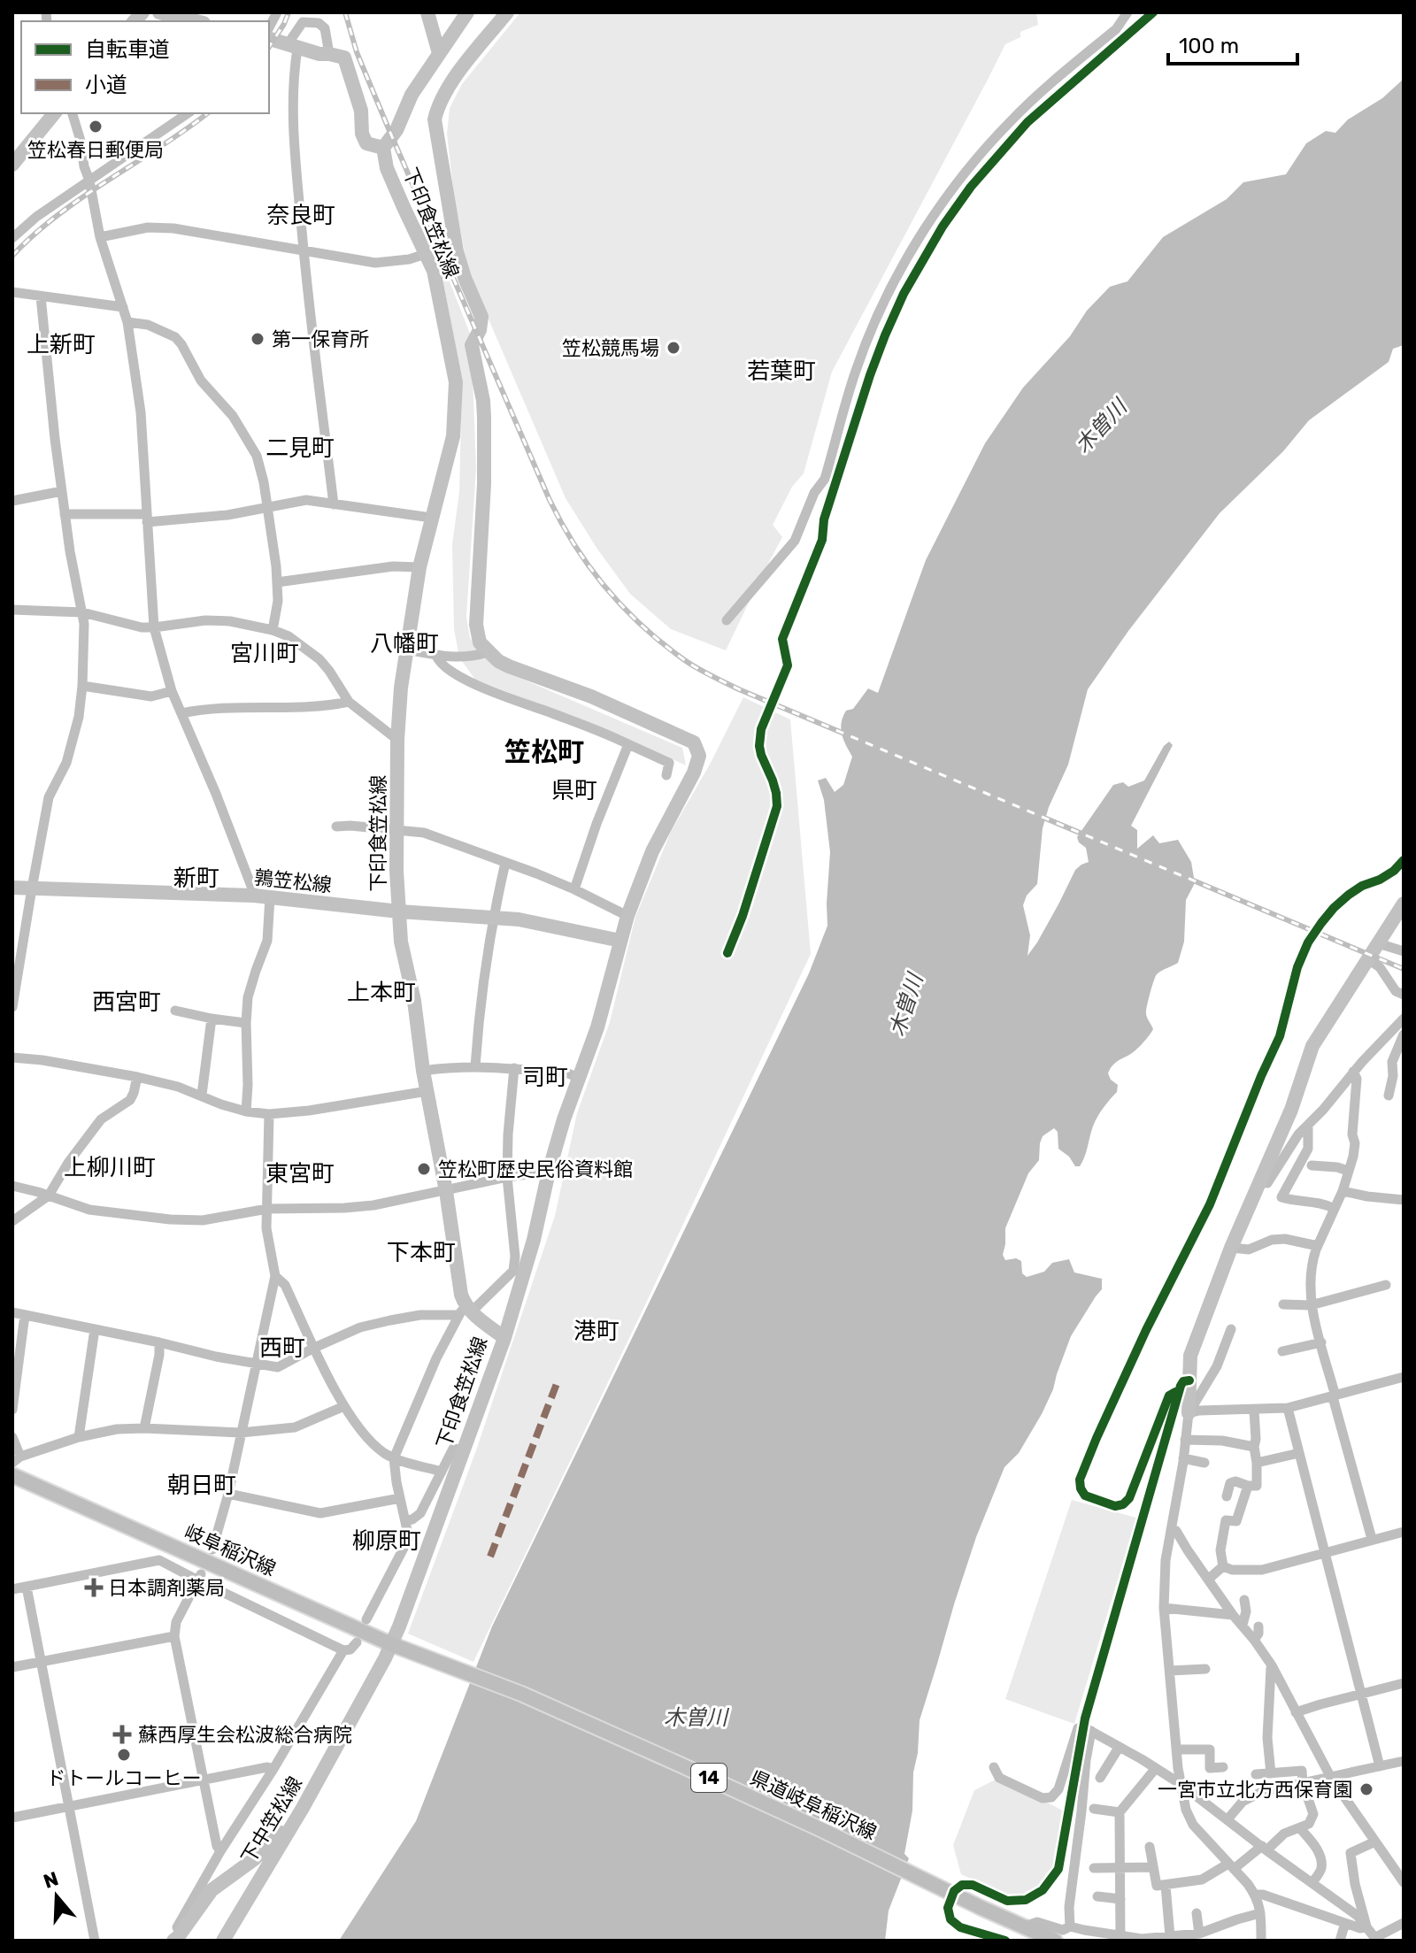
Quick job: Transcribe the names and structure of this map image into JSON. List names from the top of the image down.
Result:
{
  "streets": {
    "main road": [
      "下印食笠松線",
      "鶉笠松線",
      "岐阜稲沢線",
      "14",
      "県道岐阜稲沢線",
      "下中笠松線"
    ]
  },
  "crossings": [
    ["下印食笠松線", "鶉笠松線"],
    ["下印食笠松線", "岐阜稲沢線"],
    ["下印食笠松線", "下中笠松線"],
    ["岐阜稲沢線", "県道岐阜稲沢線"],
    ["岐阜稲沢線", "下中笠松線"],
    ["14", "県道岐阜稲沢線"]
  ],
  "districts": [
    "奈良町",
    "上新町",
    "若葉町",
    "二見町",
    "八幡町",
    "宮川町",
    "笠松町",
    "県町",
    "新町",
    "上本町",
    "西宮町",
    "司町",
    "上柳川町",
    "東宮町",
    "下本町",
    "港町",
    "西町",
    "朝日町",
    "柳原町"
  ],
  "water": ["木曽川"],
  "places": {
    "other": [
      "笠松春日郵便局",
      "第一保育所",
      "笠松競馬場",
      "笠松町歴史民俗資料館",
      "ドトールコーヒー",
      "一宮市立北方西保育園"
    ],
    "health": ["日本調剤薬局", "蘇西厚生会松波総合病院"]
  },
  "legend": ["自転車道", "小道"],
  "scale_bar": "100 m",
  "north": "top"
}
